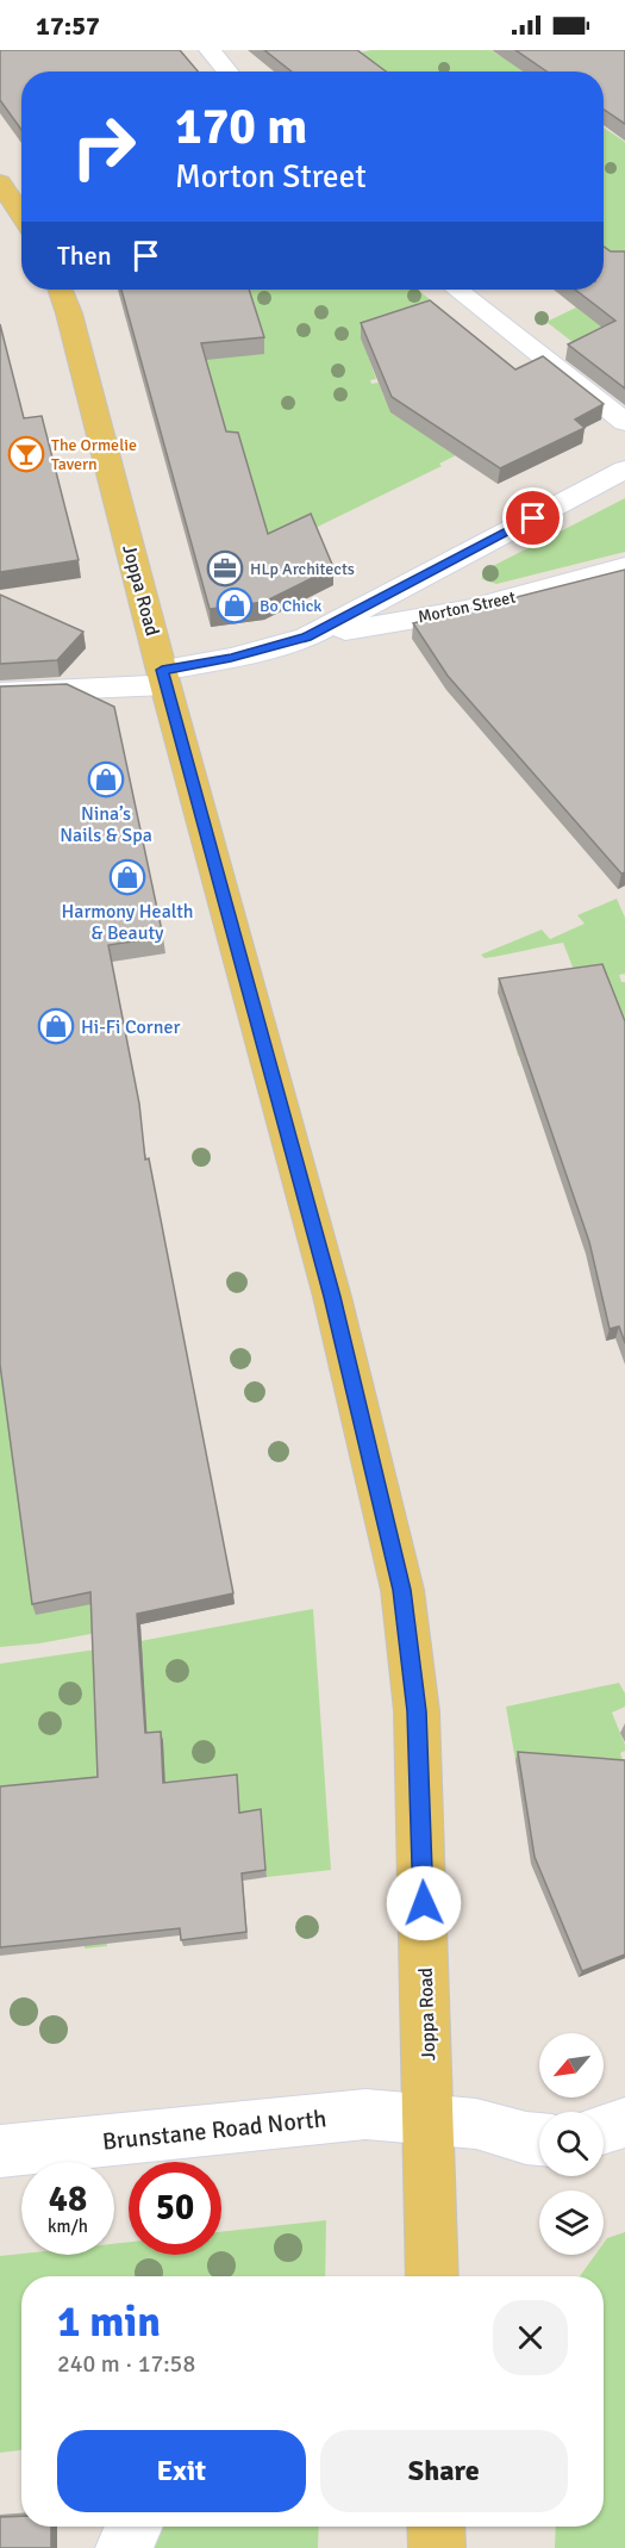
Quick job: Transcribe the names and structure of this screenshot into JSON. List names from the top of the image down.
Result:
{
  "streets": {
    "main road": ["Joppa Road"],
    "street": ["Morton Street", "Brunstane Road North"]
  },
  "crossings": [
    ["Joppa Road", "Morton Street"],
    ["Joppa Road", "Brunstane Road North"]
  ],
  "places": {
    "bar": ["The Ormelie Tavern"],
    "office": ["HLp Architects"],
    "shop": [
      "Bo Chick",
      "Nina’s Nails & Spa",
      "Harmony Health & Beauty",
      "Hi-Fi Corner"
    ]
  },
  "north": "bottom left",
  "page": {
    "status": "17:57",
    "turn": ["170 m", "Morton Street"],
    "then": "Then",
    "speed": "48 km/h",
    "limit": "50",
    "heading": ["1 min", "240 m · 17:58"],
    "buttons": ["Exit", "Share"]
  }
}
